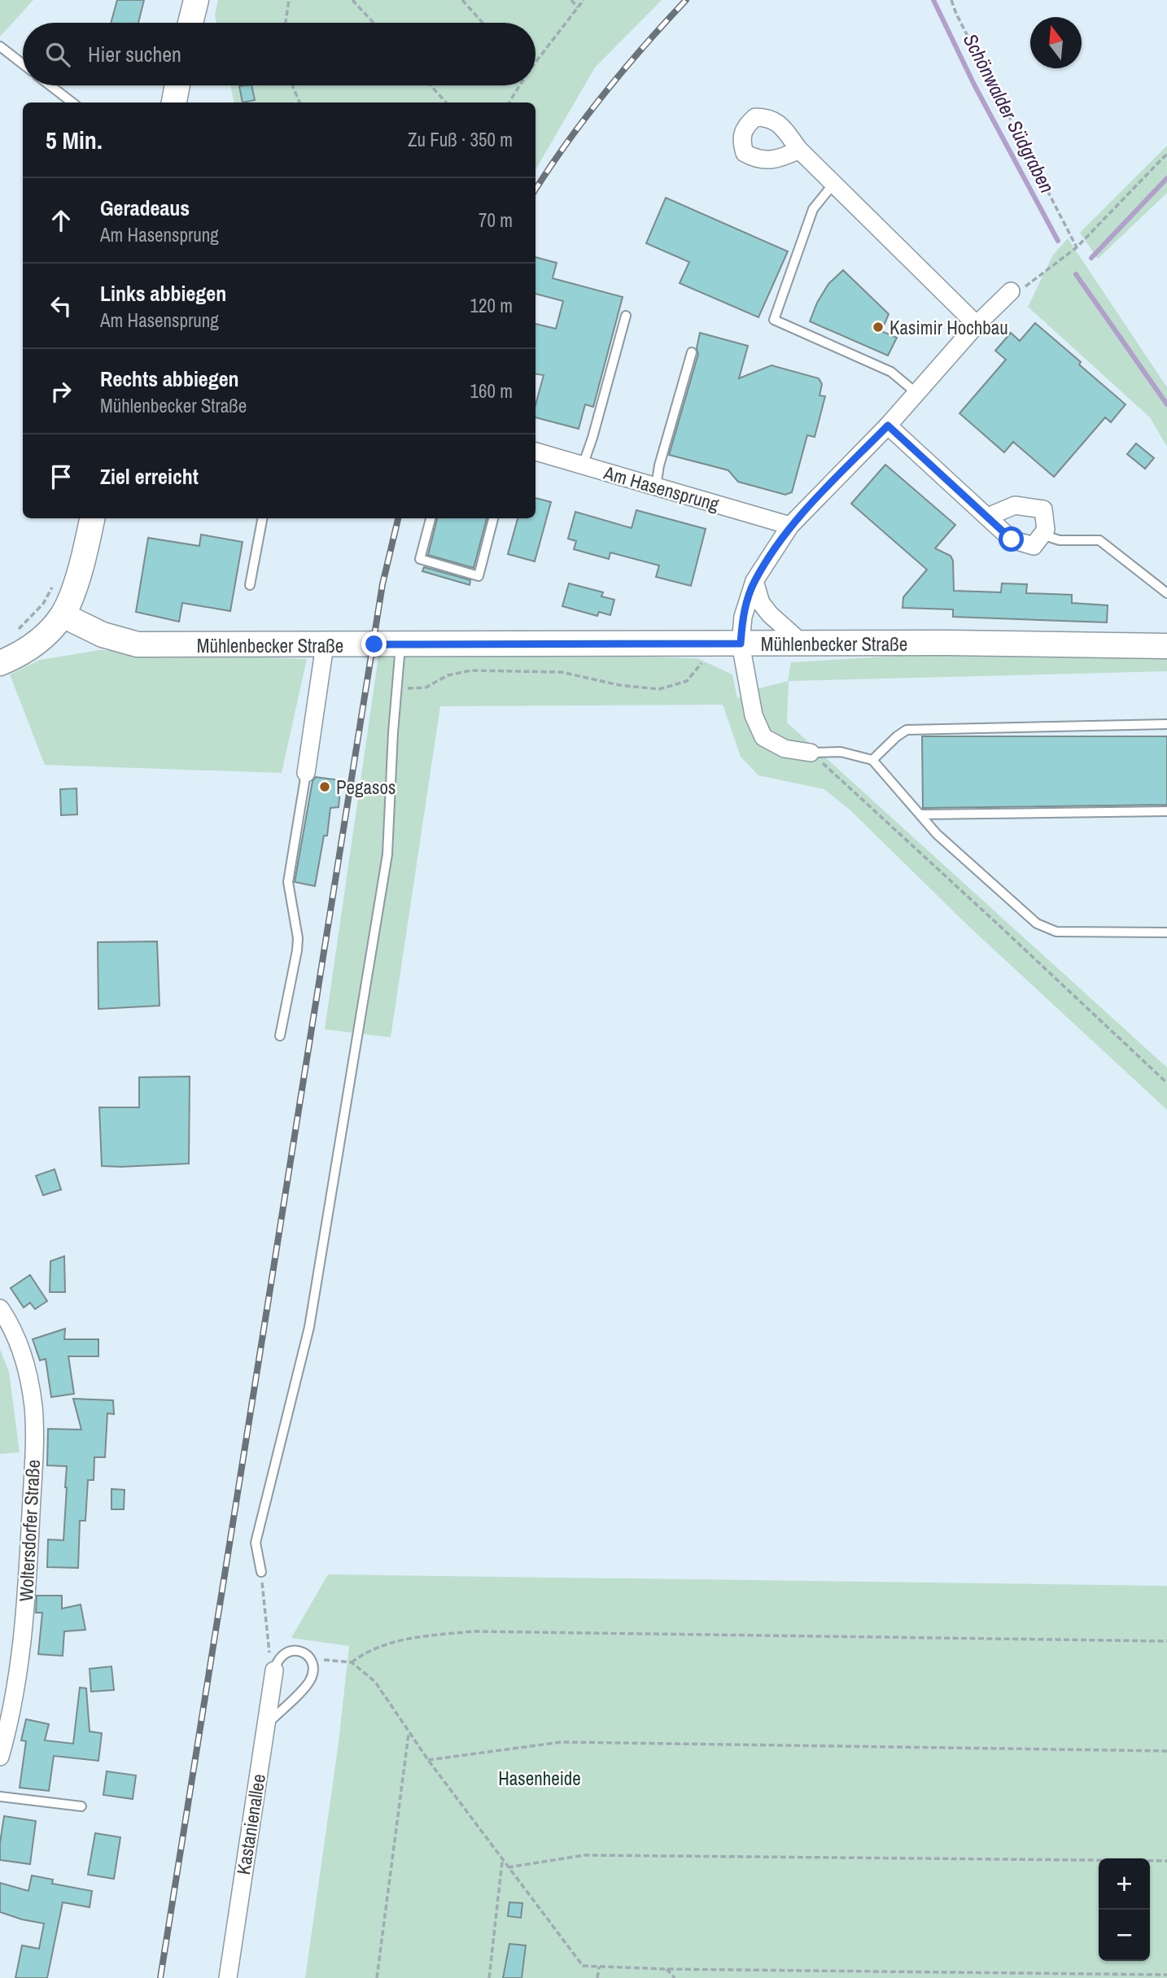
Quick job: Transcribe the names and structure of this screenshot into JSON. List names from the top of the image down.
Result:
{
  "streets": {
    "main road": ["Mühlenbecker Straße"],
    "street": ["Am Hasensprung", "Woltersdorfer Straße", "Kastanienallee"]
  },
  "water": ["Schönwalder Südgraben"],
  "parks": ["Hasenheide"],
  "places": ["Kasimir Hochbau", "Pegasos"],
  "north": "top",
  "page": {
    "search": "Hier suchen",
    "heading": ["5 Min.", "Zu Fuß · 350 m"],
    "list": [
      ["Geradeaus", "Am Hasensprung", "70 m"],
      ["Links abbiegen", "Am Hasensprung", "120 m"],
      ["Rechts abbiegen", "Mühlenbecker Straße", "160 m"],
      "Ziel erreicht"
    ],
    "map_buttons": ["+", "−"]
  }
}
